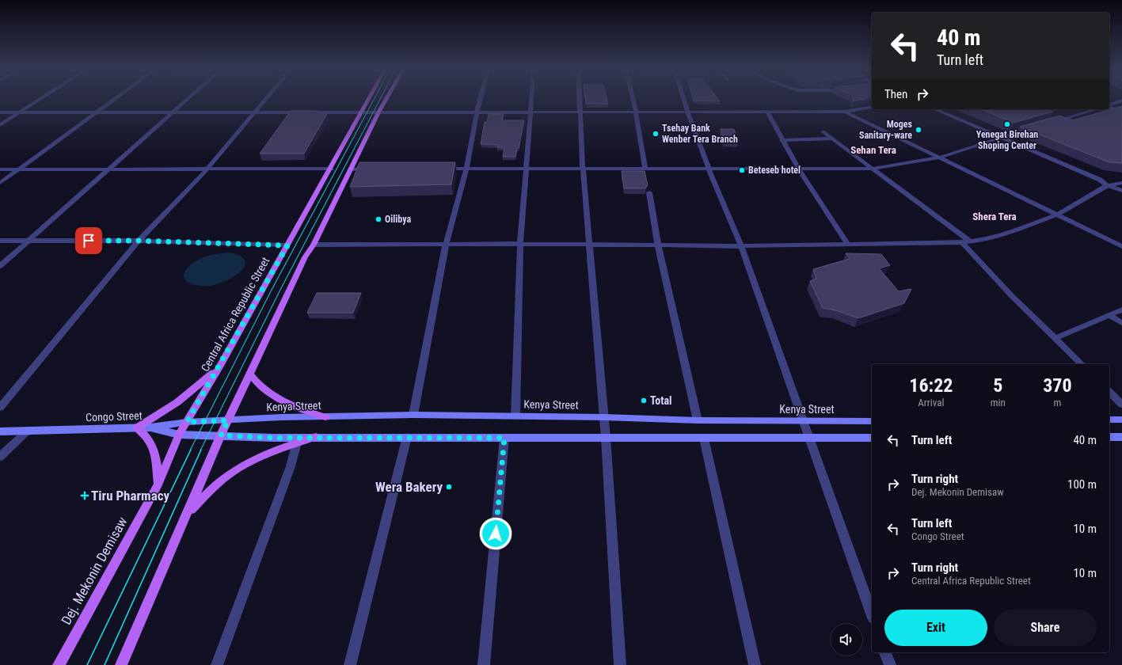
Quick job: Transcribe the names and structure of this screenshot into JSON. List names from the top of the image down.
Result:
{
  "streets": {
    "main road": [
      "Central Africa Republic Street",
      "Kenya Street",
      "Congo Street",
      "Dej. Mekonin Demisaw"
    ]
  },
  "crossings": [
    ["Central Africa Republic Street", "Congo Street"],
    ["Central Africa Republic Street", "Dej. Mekonin Demisaw"],
    ["Kenya Street", "Congo Street"],
    ["Congo Street", "Dej. Mekonin Demisaw"]
  ],
  "districts": ["Sehan Tera", "Shera Tera"],
  "places": {
    "other": [
      "Yenegat Birehan Shoping Center",
      "Moges Sanitary-ware",
      "Tsehay Bank Wenber Tera Branch",
      "Beteseb hotel",
      "Oilibya",
      "Total",
      "Wera Bakery"
    ],
    "health": ["Tiru Pharmacy"]
  },
  "page": {
    "turn": ["40 m", "Turn left"],
    "then": "Then",
    "eta": [
      "16:22",
      "Arrival",
      "5",
      "min",
      "370",
      "m"
    ],
    "list": [
      {
        "name": "Turn left",
        "value": "40 m"
      },
      {
        "name": "Turn right",
        "note": "Dej. Mekonin Demisaw",
        "value": "100 m"
      },
      {
        "name": "Turn left",
        "note": "Congo Street",
        "value": "10 m"
      },
      {
        "name": "Turn right",
        "note": "Central Africa Republic Street",
        "value": "10 m"
      }
    ],
    "buttons": ["Exit", "Share"]
  }
}
